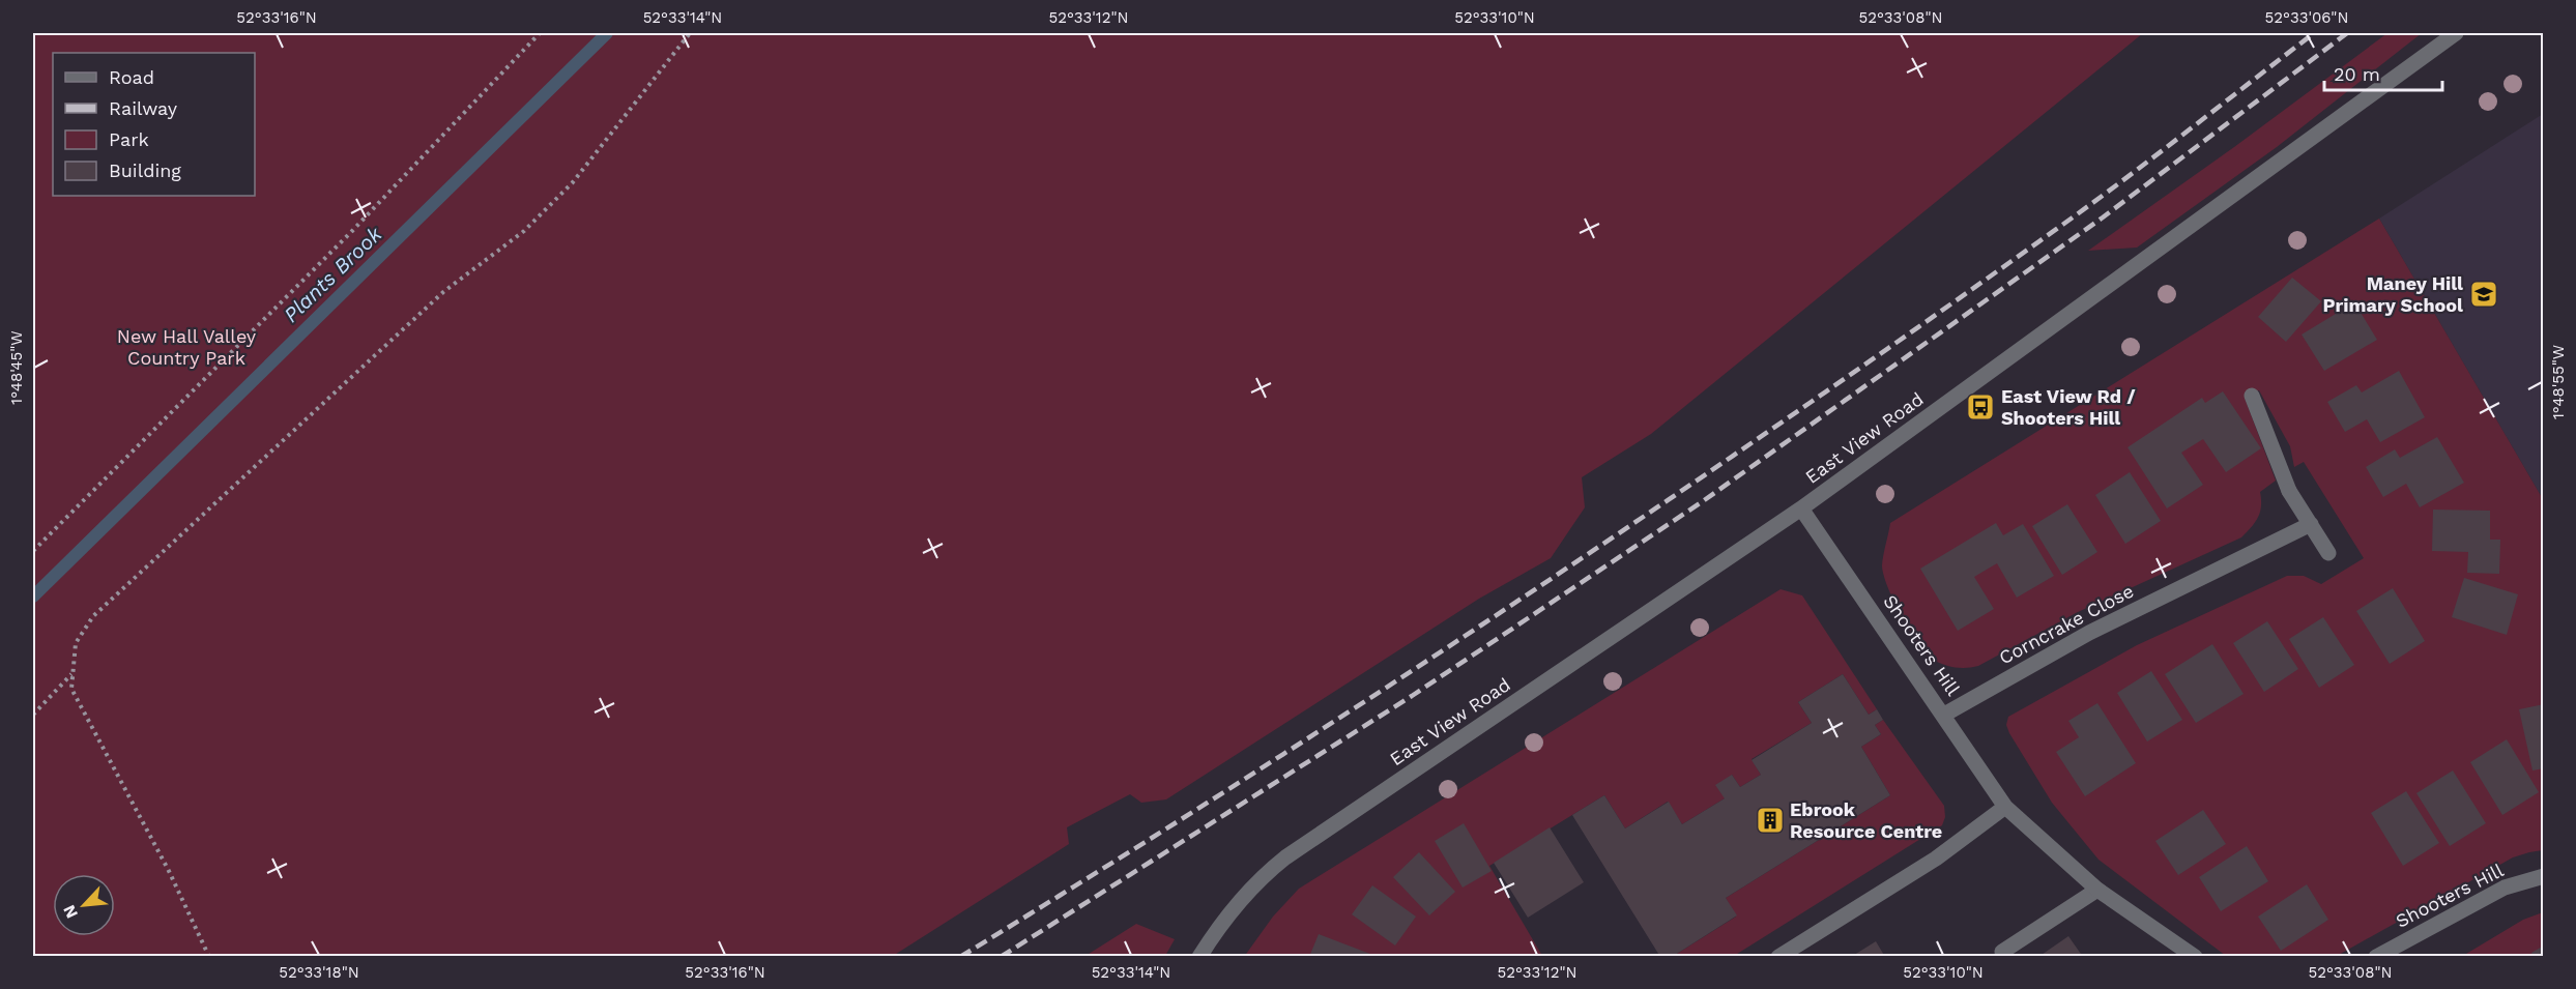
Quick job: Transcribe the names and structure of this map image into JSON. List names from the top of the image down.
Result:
{
  "streets": {
    "street": ["East View Road", "Corncrake Close", "Shooters Hill"]
  },
  "crossings": [
    ["East View Road", "Shooters Hill"],
    ["Corncrake Close", "Shooters Hill"]
  ],
  "water": ["Plants Brook"],
  "parks": ["New Hall Valley Country Park"],
  "places": {
    "school or university": ["Maney Hill Primary School"],
    "bus stop": ["East View Rd / Shooters Hill"],
    "building": ["Ebrook Resource Centre"]
  },
  "legend": [
    "Road",
    "Railway",
    "Park",
    "Building"
  ],
  "scale_bar": "20 m",
  "north": "bottom left",
  "coordinates": [
    "52°33'16\"N",
    "52°33'14\"N",
    "52°33'12\"N",
    "52°33'10\"N",
    "52°33'08\"N",
    "52°33'06\"N",
    "1°48'45\"W",
    "1°48'55\"W",
    "52°33'18\"N"
  ]
}
